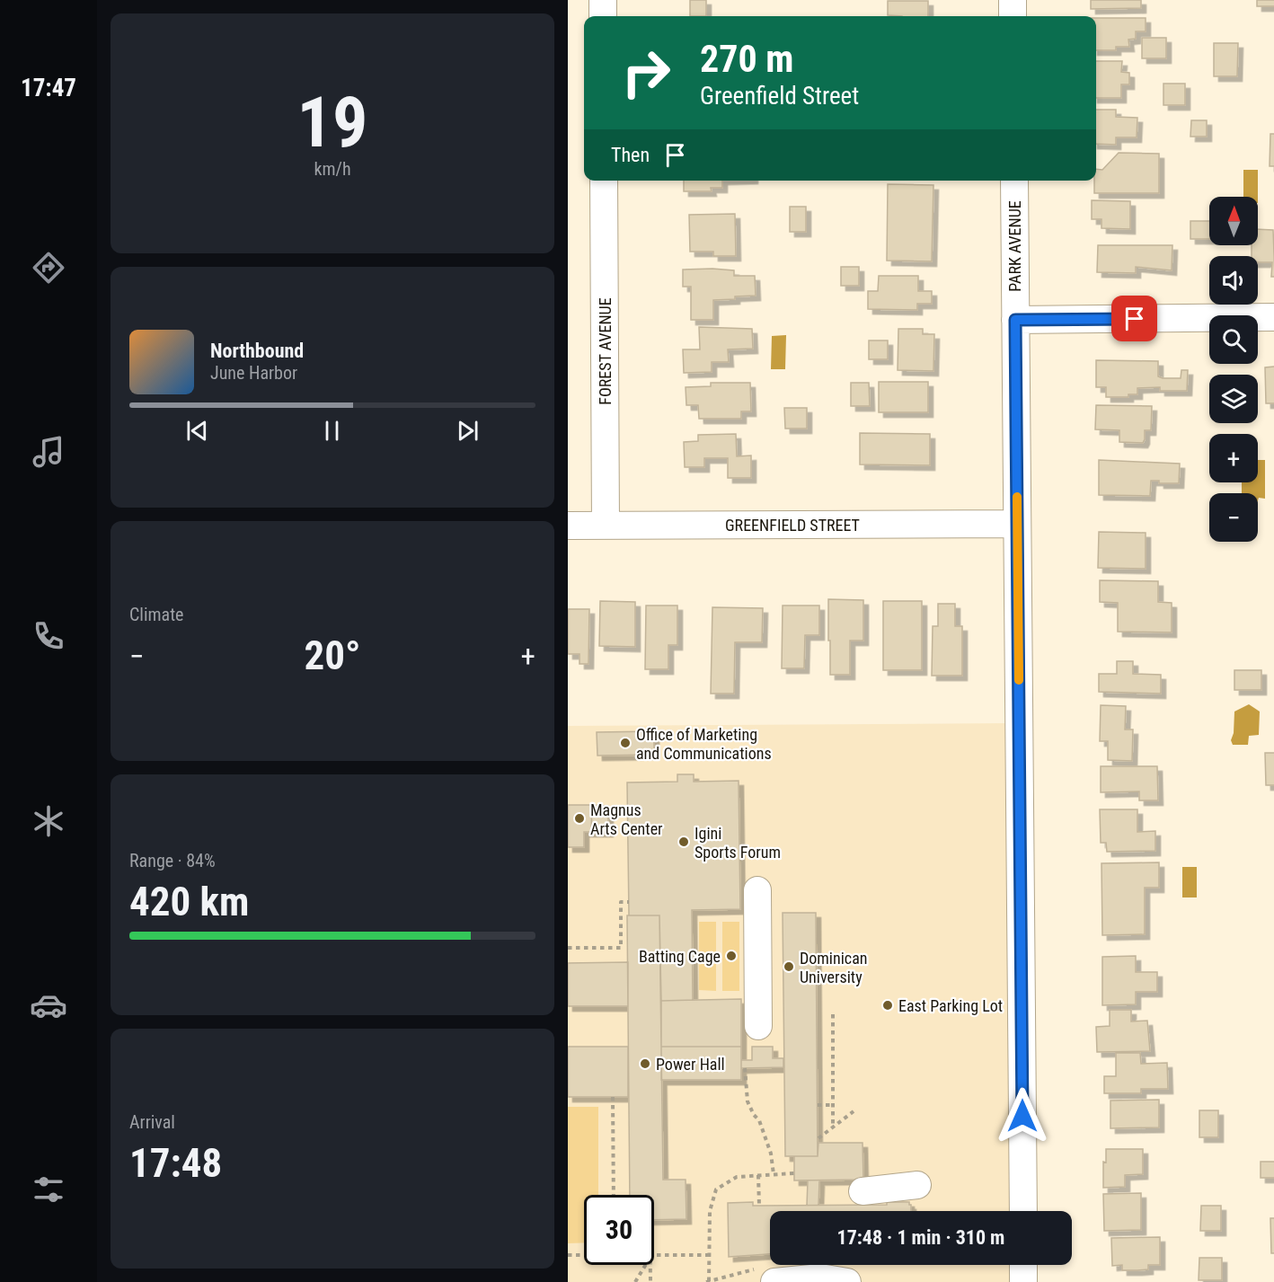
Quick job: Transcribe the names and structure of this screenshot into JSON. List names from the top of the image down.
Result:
{
  "streets": {
    "street": ["PARK AVENUE", "FOREST AVENUE", "GREENFIELD STREET"]
  },
  "crossings": [
    ["PARK AVENUE", "GREENFIELD STREET"],
    ["FOREST AVENUE", "GREENFIELD STREET"]
  ],
  "places": [
    "Office of Marketing and Communications",
    "Magnus Arts Center",
    "Igini Sports Forum",
    "Batting Cage",
    "Dominican University",
    "East Parking Lot",
    "Power Hall"
  ],
  "north": "top",
  "page": {
    "tabs": "17:47",
    "tile": [
      ["19", "km/h"],
      "Climate",
      ["Range · 84%", "420 km"],
      ["Arrival", "17:48"]
    ],
    "turn": ["270 m", "Greenfield Street"],
    "then": "Then",
    "map_buttons": ["+", "−"],
    "song": ["Northbound", "June Harbor"],
    "heat": ["−", "20°", "+"],
    "limit": "30",
    "trip": "17:48 · 1 min · 310 m"
  }
}
